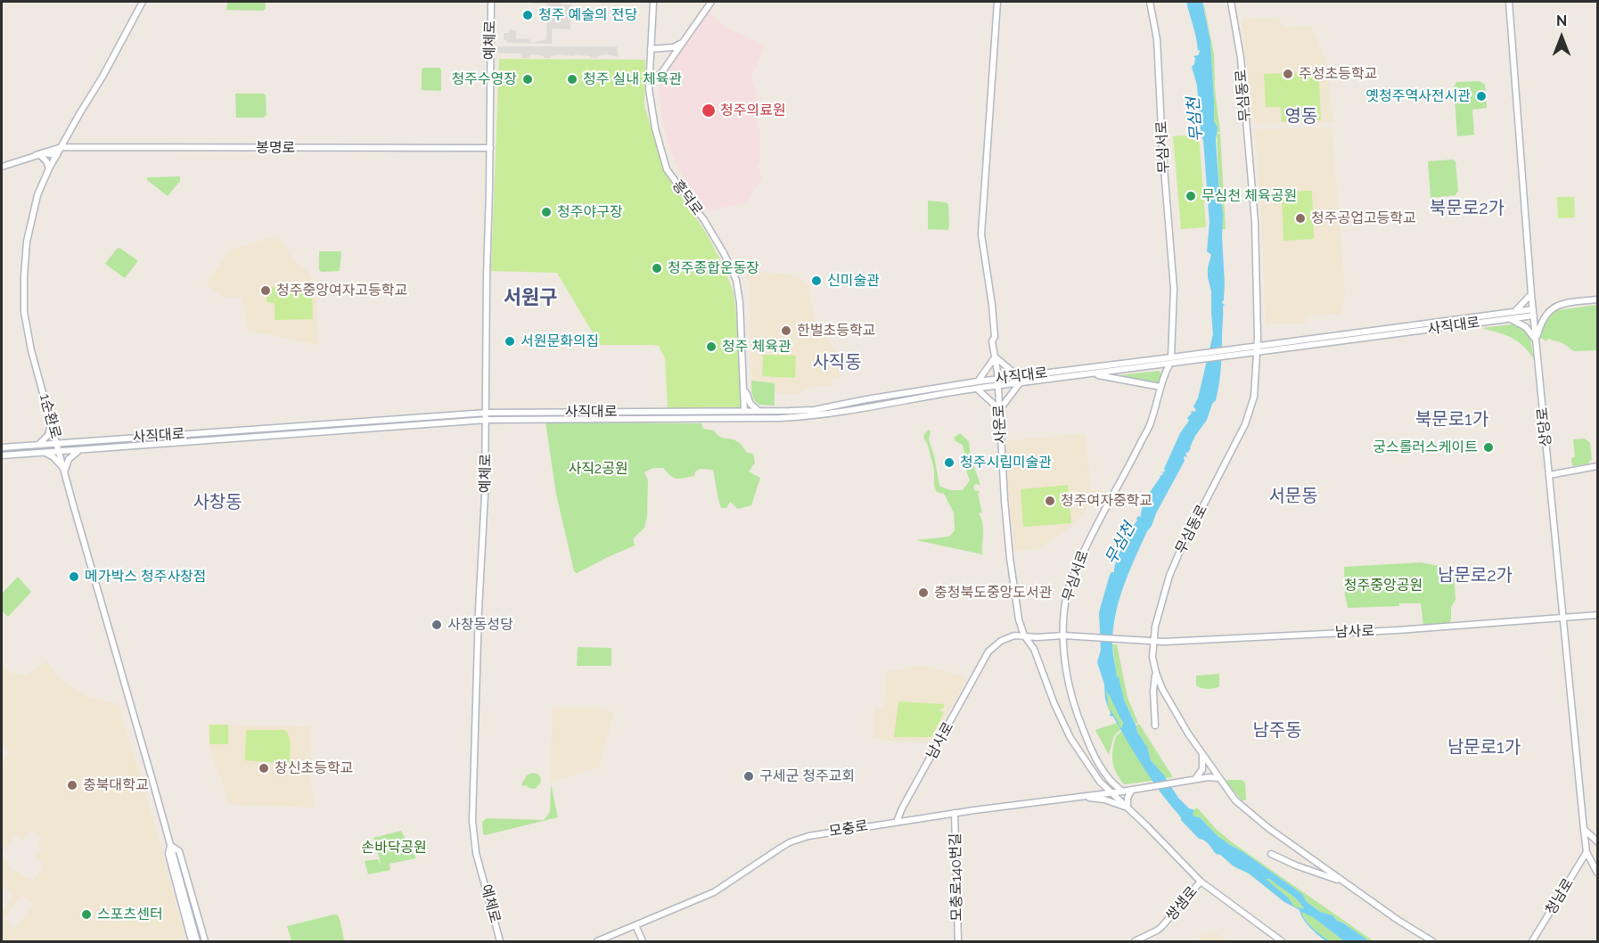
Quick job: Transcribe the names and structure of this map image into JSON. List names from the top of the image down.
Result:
{
  "streets": {
    "street": [
      "예체로",
      "무심동로",
      "무심서로",
      "봉명로",
      "흥덕로",
      "사직대로",
      "1순환로",
      "사운로",
      "상당로",
      "남사로",
      "모충로",
      "모충로140번길",
      "청남로",
      "쌍샘로"
    ]
  },
  "crossings": [
    ["예체로", "봉명로"],
    ["예체로", "사직대로"],
    ["무심동로", "사직대로"],
    ["무심동로", "남사로"],
    ["무심동로", "모충로"],
    ["무심서로", "사직대로"],
    ["무심서로", "남사로"],
    ["무심서로", "모충로"],
    ["봉명로", "1순환로"],
    ["흥덕로", "사직대로"],
    ["사직대로", "1순환로"],
    ["사직대로", "사운로"],
    ["사직대로", "상당로"],
    ["사운로", "남사로"],
    ["사운로", "모충로"],
    ["상당로", "남사로"],
    ["상당로", "청남로"],
    ["남사로", "모충로"],
    ["모충로", "모충로140번길"]
  ],
  "districts": [
    "영동",
    "북문로2가",
    "서원구",
    "사직동",
    "북문로1가",
    "서문동",
    "사창동",
    "남문로2가",
    "남주동",
    "남문로1가"
  ],
  "water": ["무심천"],
  "parks": ["사직2공원", "청주중앙공원", "손바닥공원"],
  "places": [
    "청주 예술의 전당",
    "주성초등학교",
    "청주수영장",
    "청주 실내 체육관",
    "옛청주역사전시관",
    "청주의료원",
    "무심천 체육공원",
    "청주야구장",
    "청주공업고등학교",
    "청주종합운동장",
    "신미술관",
    "청주중앙여자고등학교",
    "한벌초등학교",
    "서원문화의집",
    "청주 체육관",
    "궁스롤러스케이트",
    "청주시립미술관",
    "청주여자중학교",
    "메가박스 청주사창점",
    "충청북도중앙도서관",
    "사창동성당",
    "창신초등학교",
    "구세군 청주교회",
    "충북대학교",
    "스포츠센터"
  ],
  "north": "top"
}
